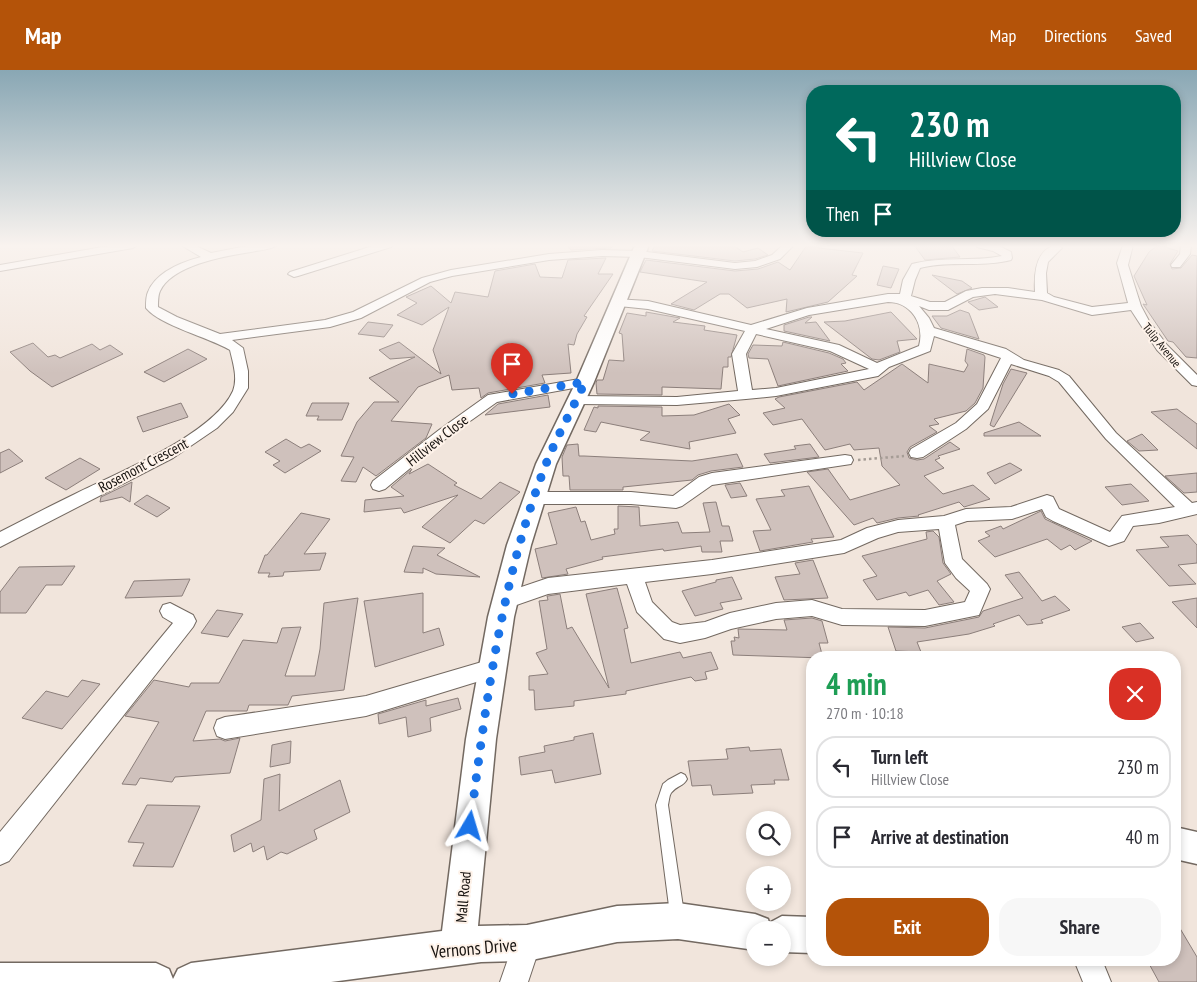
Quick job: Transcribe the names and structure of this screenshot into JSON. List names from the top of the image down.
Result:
{
  "streets": {
    "street": [
      "Tulip Avenue",
      "Hillview Close",
      "Rosemont Crescent",
      "Mall Road",
      "Vernons Drive"
    ]
  },
  "crossings": [
    ["Hillview Close", "Mall Road"],
    ["Mall Road", "Vernons Drive"]
  ],
  "page": {
    "header": "Map",
    "nav": ["Map", "Directions", "Saved"],
    "turn": ["230 m", "Hillview Close"],
    "then": "Then",
    "heading": ["4 min", "270 m · 10:18"],
    "list": [
      {
        "name": "Turn left",
        "note": "Hillview Close",
        "value": "230 m"
      },
      {
        "name": "Arrive at destination",
        "value": "40 m"
      }
    ],
    "map_buttons": ["+", "−"],
    "buttons": ["Exit", "Share"]
  }
}
